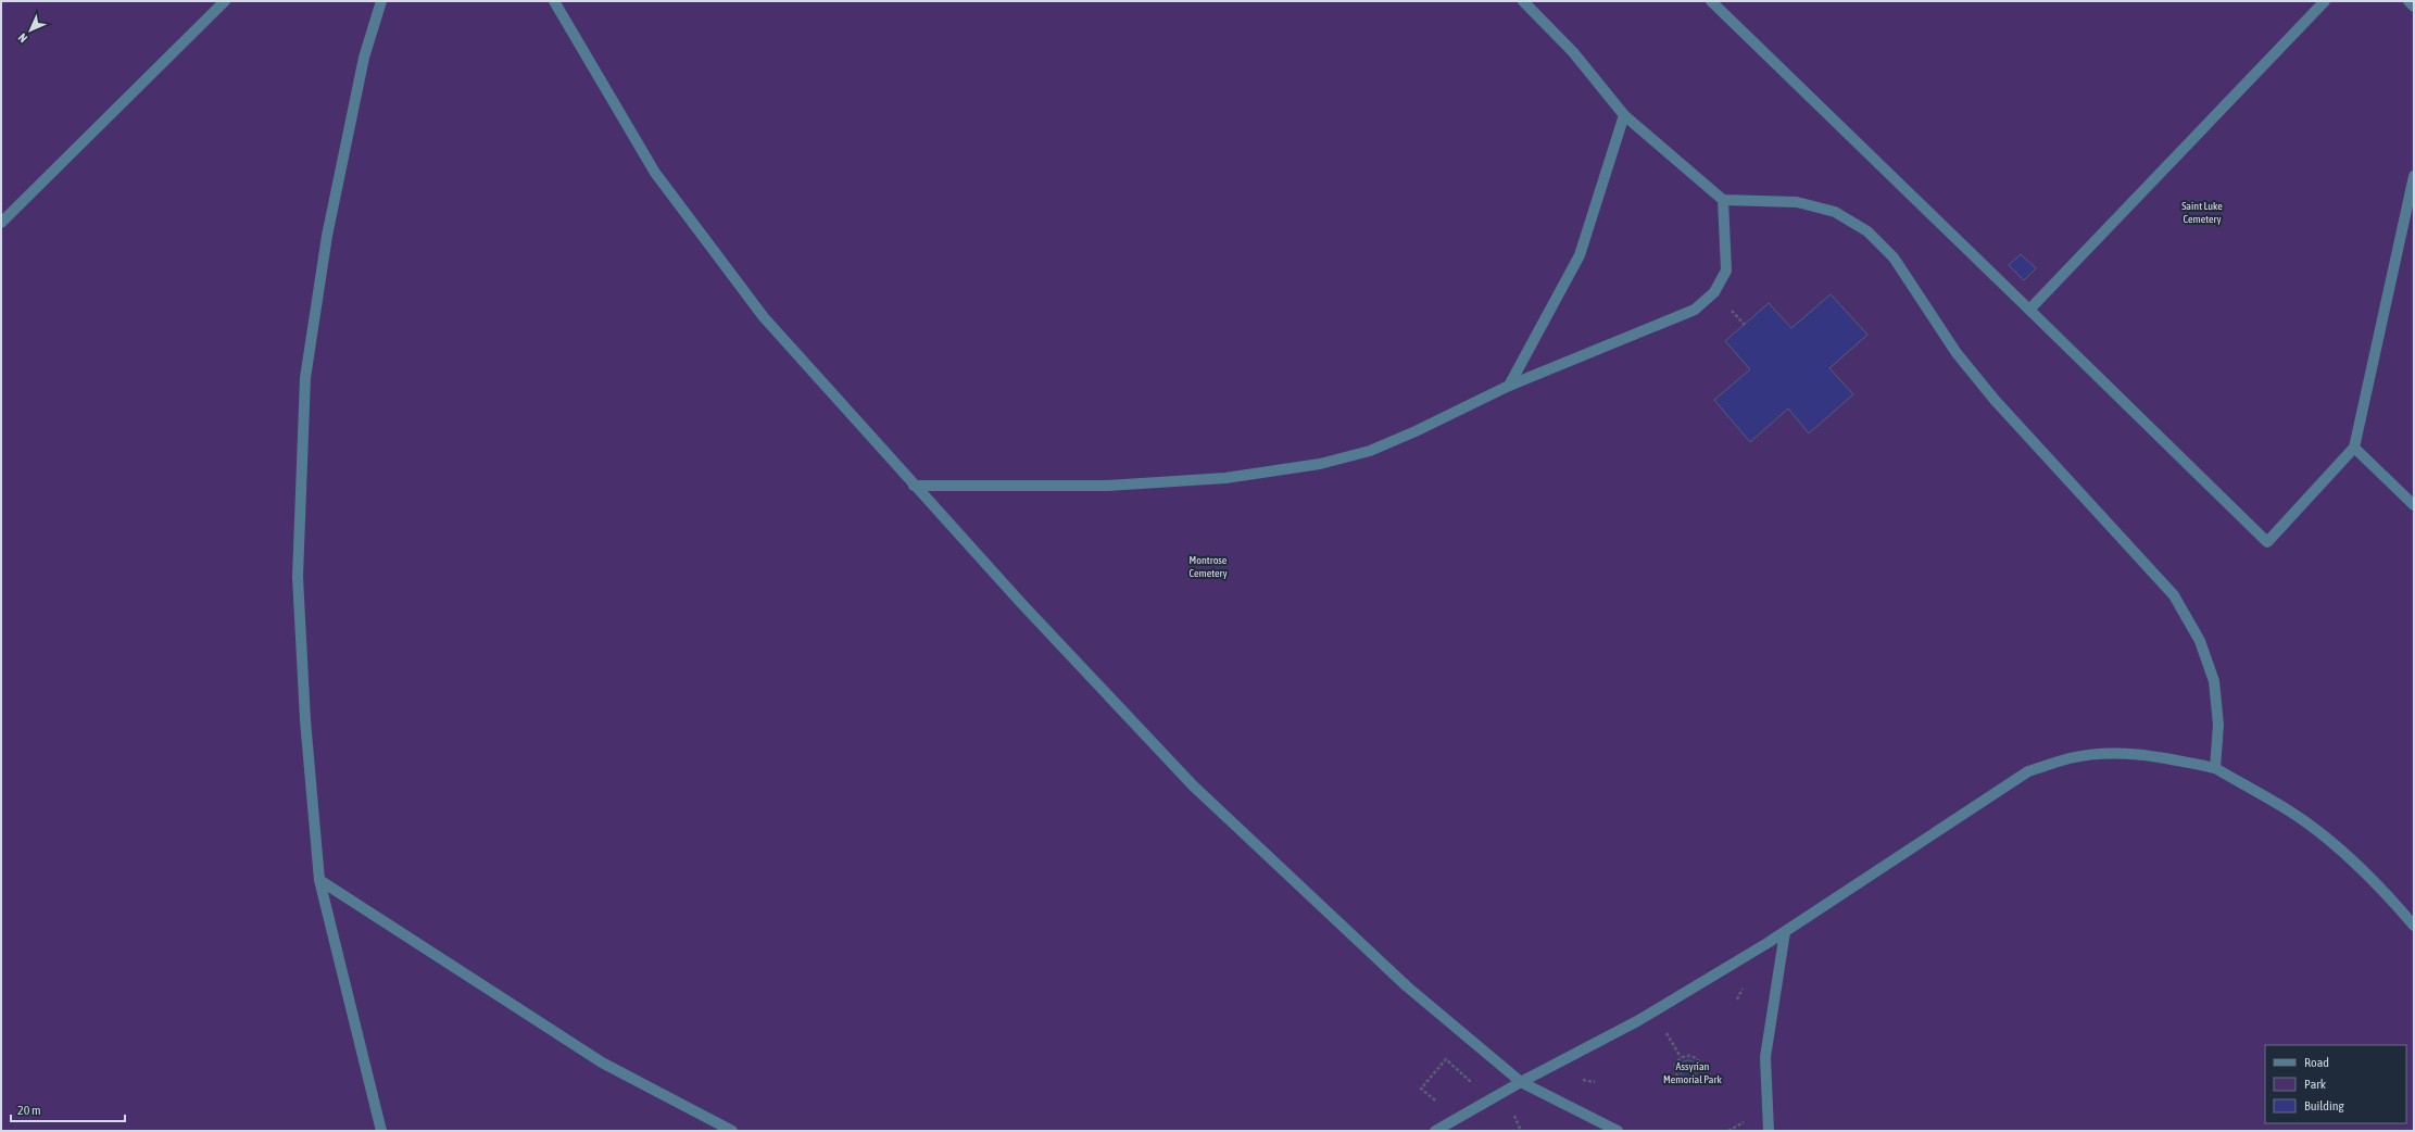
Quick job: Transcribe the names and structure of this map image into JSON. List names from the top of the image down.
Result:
{
  "parks": ["Saint Luke Cemetery", "Montrose Cemetery", "Assyrian Memorial Park"],
  "legend": ["Road", "Park", "Building"],
  "scale_bar": "20 m",
  "north": "bottom left"
}
